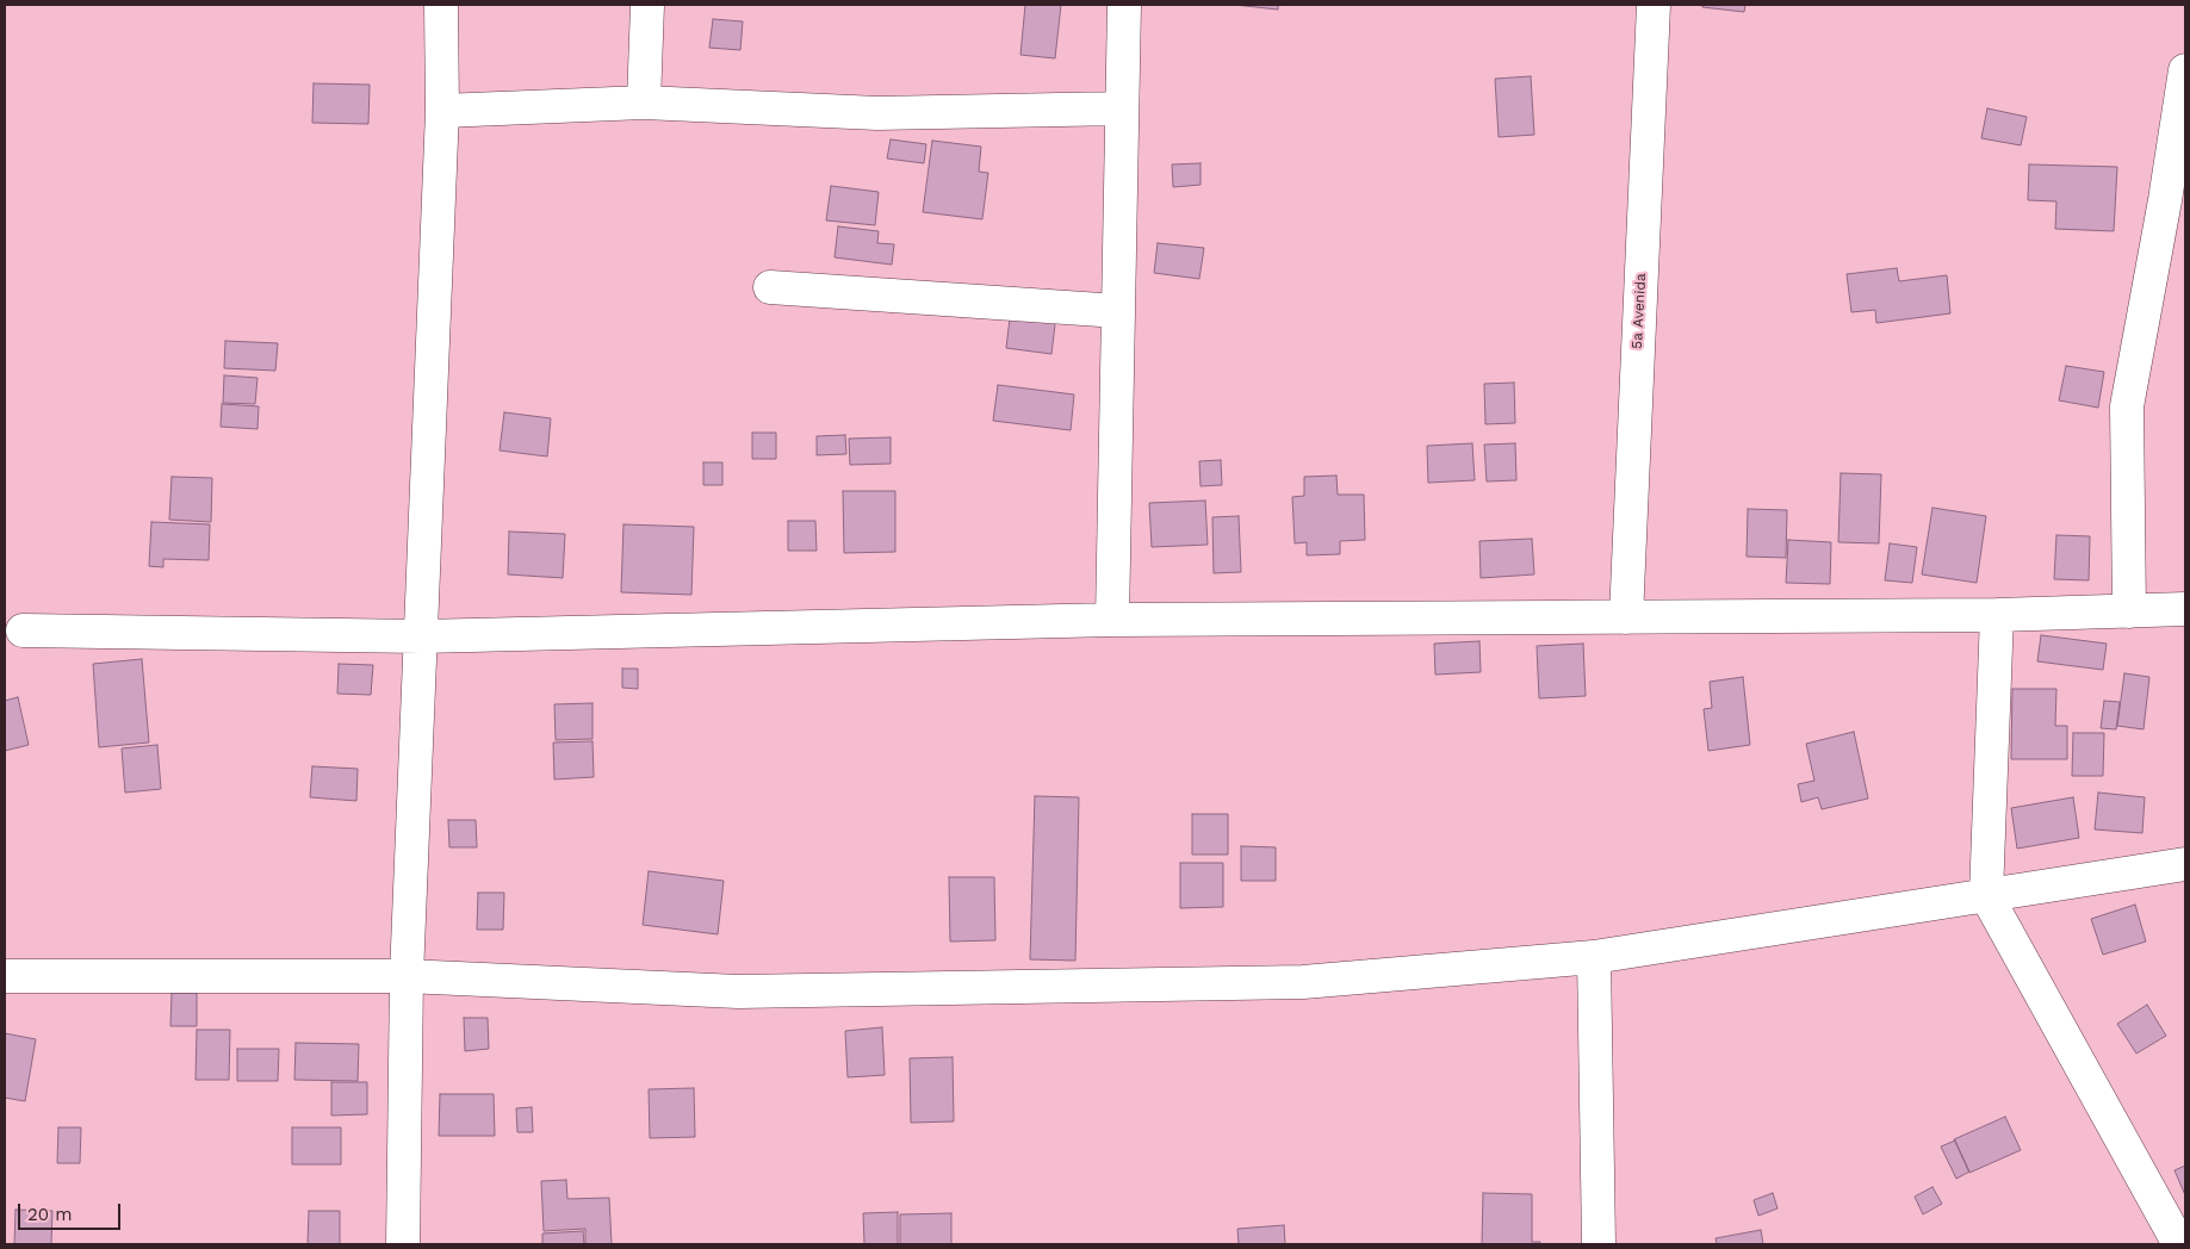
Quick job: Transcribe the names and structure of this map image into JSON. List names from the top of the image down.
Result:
{
  "streets": {
    "street": ["5a Avenida"]
  },
  "scale_bar": "20 m"
}
